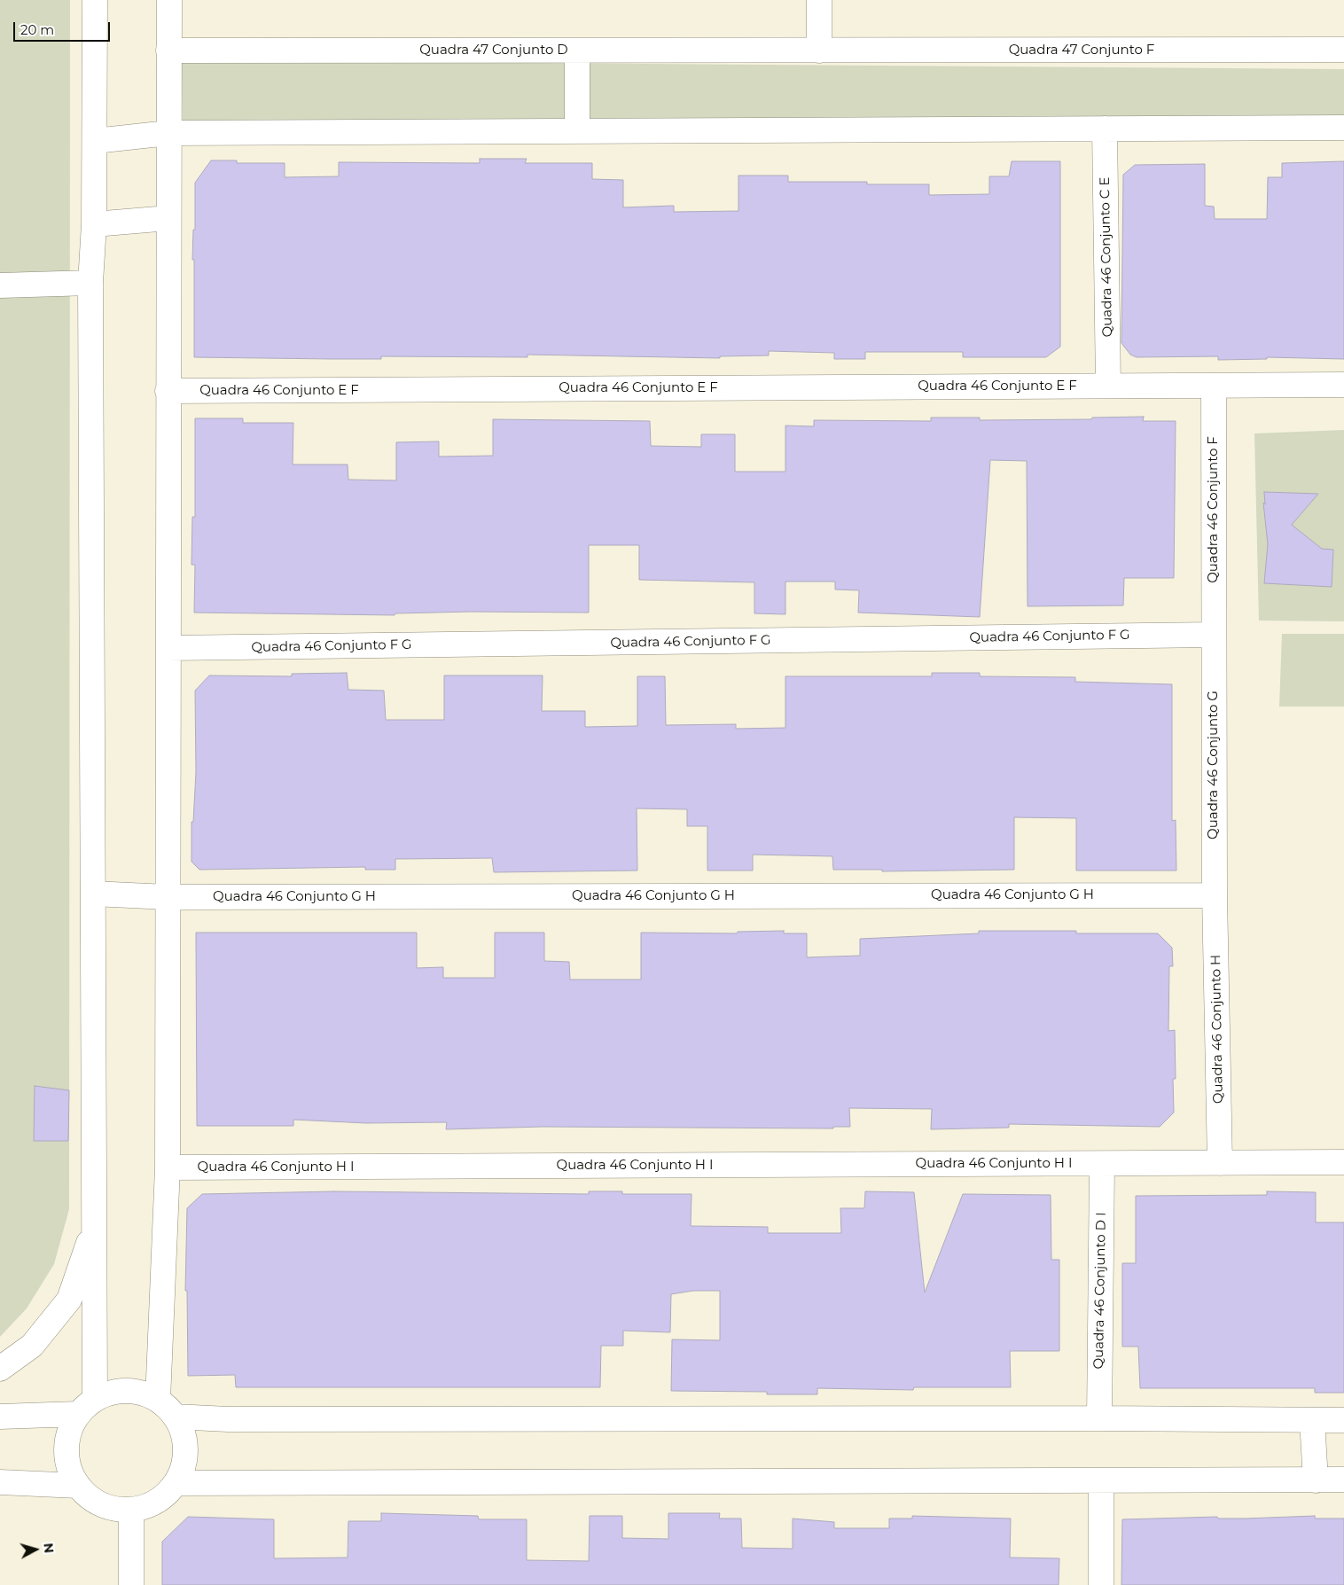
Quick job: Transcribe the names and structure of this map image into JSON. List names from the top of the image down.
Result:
{
  "streets": {
    "street": [
      "Quadra 47 Conjunto D",
      "Quadra 47 Conjunto F",
      "Quadra 46 Conjunto C E",
      "Quadra 46 Conjunto E F",
      "Quadra 46 Conjunto F",
      "Quadra 46 Conjunto F G",
      "Quadra 46 Conjunto G",
      "Quadra 46 Conjunto G H",
      "Quadra 46 Conjunto H",
      "Quadra 46 Conjunto H I",
      "Quadra 46 Conjunto D I"
    ]
  },
  "crossings": [
    ["Quadra 47 Conjunto D", "Quadra 47 Conjunto F"],
    ["Quadra 46 Conjunto C E", "Quadra 46 Conjunto E F"],
    ["Quadra 46 Conjunto E F", "Quadra 46 Conjunto F"],
    ["Quadra 46 Conjunto F", "Quadra 46 Conjunto F G"],
    ["Quadra 46 Conjunto F", "Quadra 46 Conjunto G"],
    ["Quadra 46 Conjunto F G", "Quadra 46 Conjunto G"],
    ["Quadra 46 Conjunto G", "Quadra 46 Conjunto G H"],
    ["Quadra 46 Conjunto G", "Quadra 46 Conjunto H"],
    ["Quadra 46 Conjunto G H", "Quadra 46 Conjunto H"],
    ["Quadra 46 Conjunto H", "Quadra 46 Conjunto H I"],
    ["Quadra 46 Conjunto H I", "Quadra 46 Conjunto D I"]
  ],
  "scale_bar": "20 m",
  "north": "right"
}
